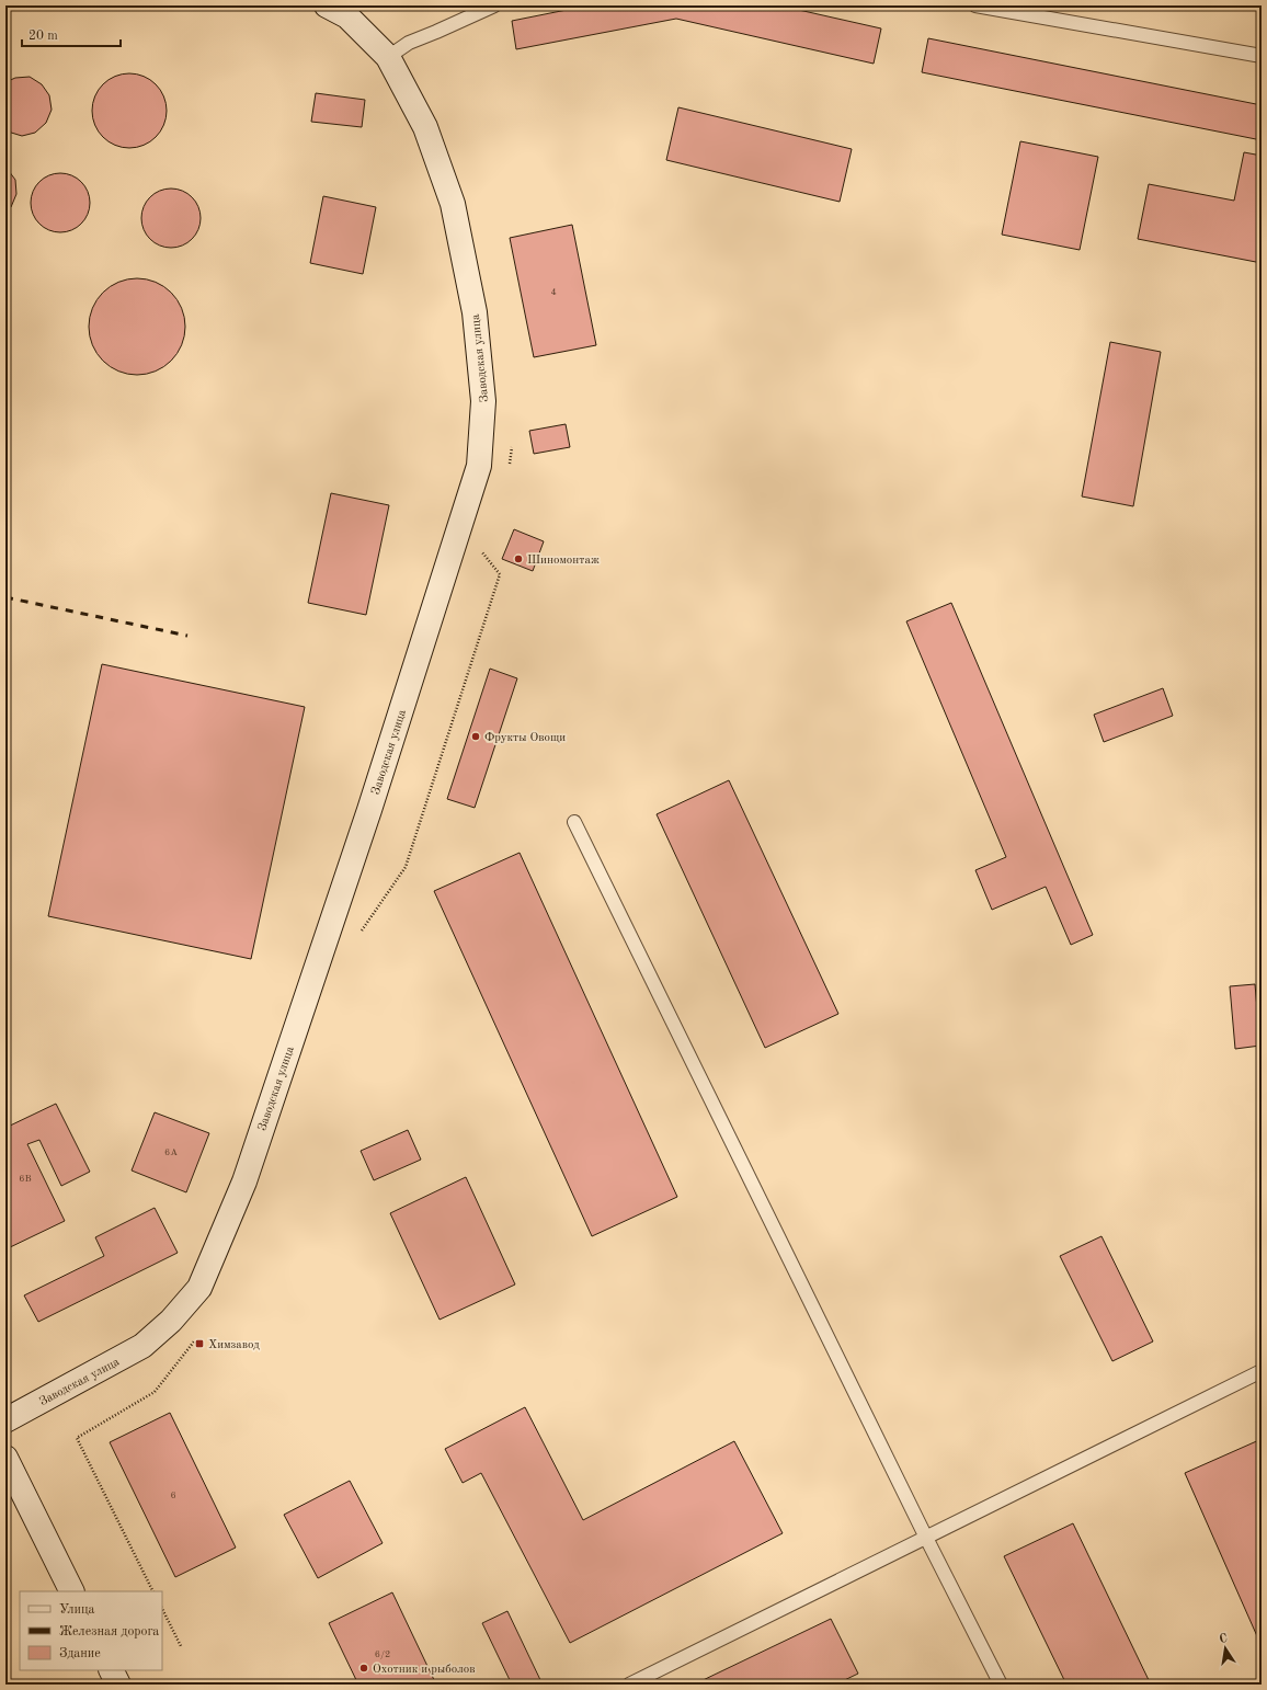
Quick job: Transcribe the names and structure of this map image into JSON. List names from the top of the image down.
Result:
{
  "streets": {
    "main road": ["Заводская улица"]
  },
  "places": {
    "other": ["Шиномонтаж", "Фрукты Овощи", "Охотник и рыболов"],
    "transit": ["Химзавод"]
  },
  "house_numbers": [
    "4",
    "6А",
    "6В",
    "6",
    "6/2"
  ],
  "legend": ["Улица", "Железная дорога", "Здание"],
  "scale_bar": "20 m",
  "north": "top"
}
